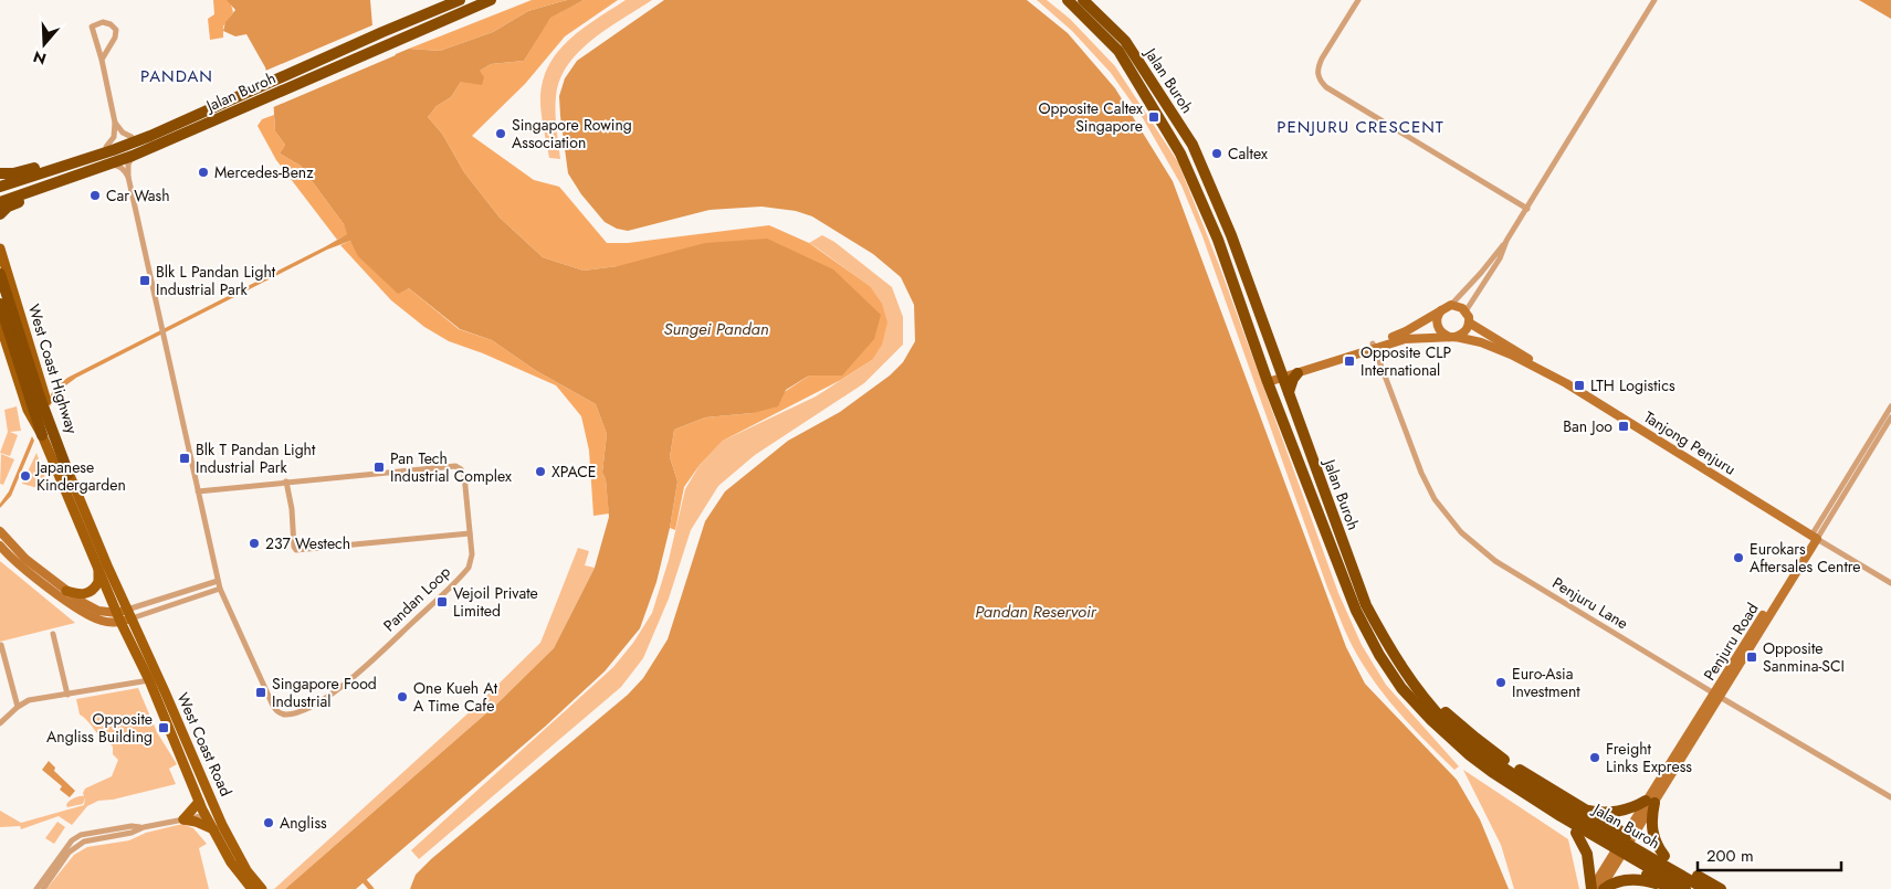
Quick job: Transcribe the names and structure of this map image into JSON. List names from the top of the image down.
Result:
{
  "streets": {
    "highway": ["Jalan Buroh"],
    "main road": [
      "West Coast Highway",
      "Tanjong Penjuru",
      "Penjuru Road",
      "West Coast Road"
    ],
    "street": ["Pandan Loop", "Penjuru Lane"]
  },
  "crossings": [
    ["Jalan Buroh", "Tanjong Penjuru"],
    ["Jalan Buroh", "Pandan Loop"],
    ["West Coast Highway", "West Coast Road"],
    ["Tanjong Penjuru", "Penjuru Lane"],
    ["Tanjong Penjuru", "Penjuru Road"],
    ["Penjuru Lane", "Penjuru Road"]
  ],
  "districts": ["PANDAN", "PENJURU CRESCENT"],
  "water": ["Sungei Pandan", "Pandan Reservoir"],
  "places": {
    "transit": [
      "Opposite Caltex Singapore",
      "Blk L Pandan Light Industrial Park",
      "Opposite CLP International",
      "LTH Logistics",
      "Ban Joo",
      "Blk T Pandan Light Industrial Park",
      "Pan Tech Industrial Complex",
      "Vejoil Private Limited",
      "Opposite Sanmina-SCI",
      "Singapore Food Industrial",
      "Opposite Angliss Building"
    ],
    "other": [
      "Singapore Rowing Association",
      "Caltex",
      "Mercedes-Benz",
      "Car Wash",
      "XPACE",
      "Japanese Kindergarden",
      "237 Westech",
      "Eurokars Aftersales Centre",
      "Euro-Asia Investment",
      "One Kueh At A Time Cafe",
      "Freight Links Express",
      "Angliss"
    ]
  },
  "scale_bar": "200 m",
  "north": "bottom"
}
